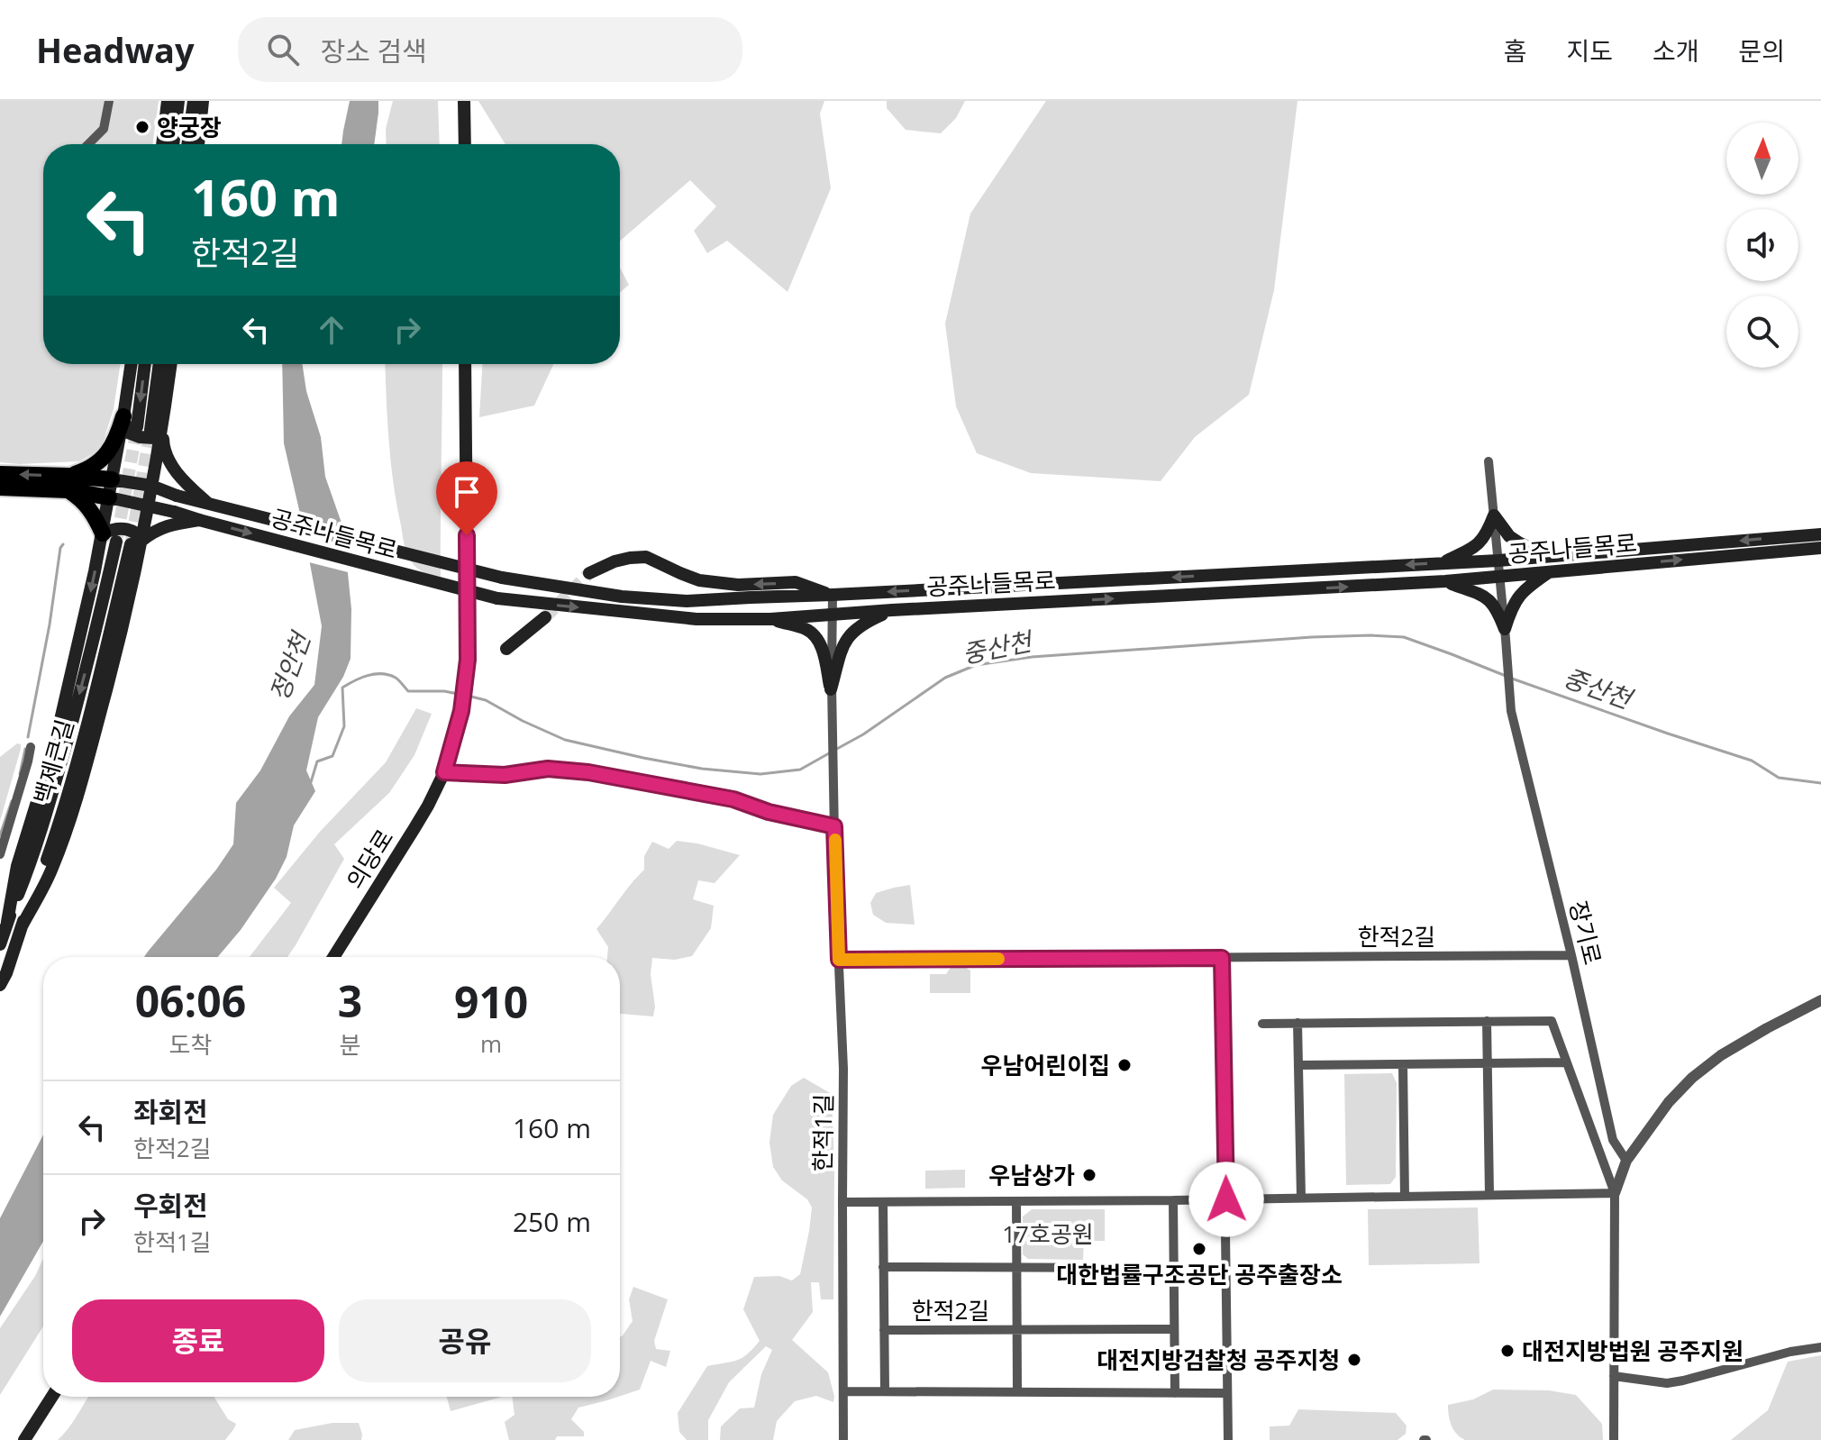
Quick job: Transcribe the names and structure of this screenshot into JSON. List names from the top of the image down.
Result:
{
  "streets": {
    "main road": ["공주나들목로", "백제큰길", "의당로"],
    "street": ["장기로", "한적2길", "한적1길"]
  },
  "crossings": [
    ["공주나들목로", "백제큰길"],
    ["공주나들목로", "한적1길"],
    ["장기로", "한적2길"],
    ["한적2길", "한적1길"]
  ],
  "water": ["중산천", "정안천"],
  "parks": ["17호공원"],
  "places": [
    "양궁장",
    "우남어린이집",
    "우남상가",
    "대한법률구조공단 공주출장소",
    "대전지방법원 공주지원",
    "대전지방검찰청 공주지청"
  ],
  "north": "top",
  "page": {
    "header": "Headway",
    "search": "장소 검색",
    "nav": [
      "홈",
      "지도",
      "소개",
      "문의"
    ],
    "turn": ["160 m", "한적2길"],
    "eta": [
      "06:06",
      "도착",
      "3",
      "분",
      "910",
      "m"
    ],
    "list": [
      {
        "name": "좌회전",
        "note": "한적2길",
        "value": "160 m"
      },
      {
        "name": "우회전",
        "note": "한적1길",
        "value": "250 m"
      }
    ],
    "buttons": ["종료", "공유"]
  }
}
